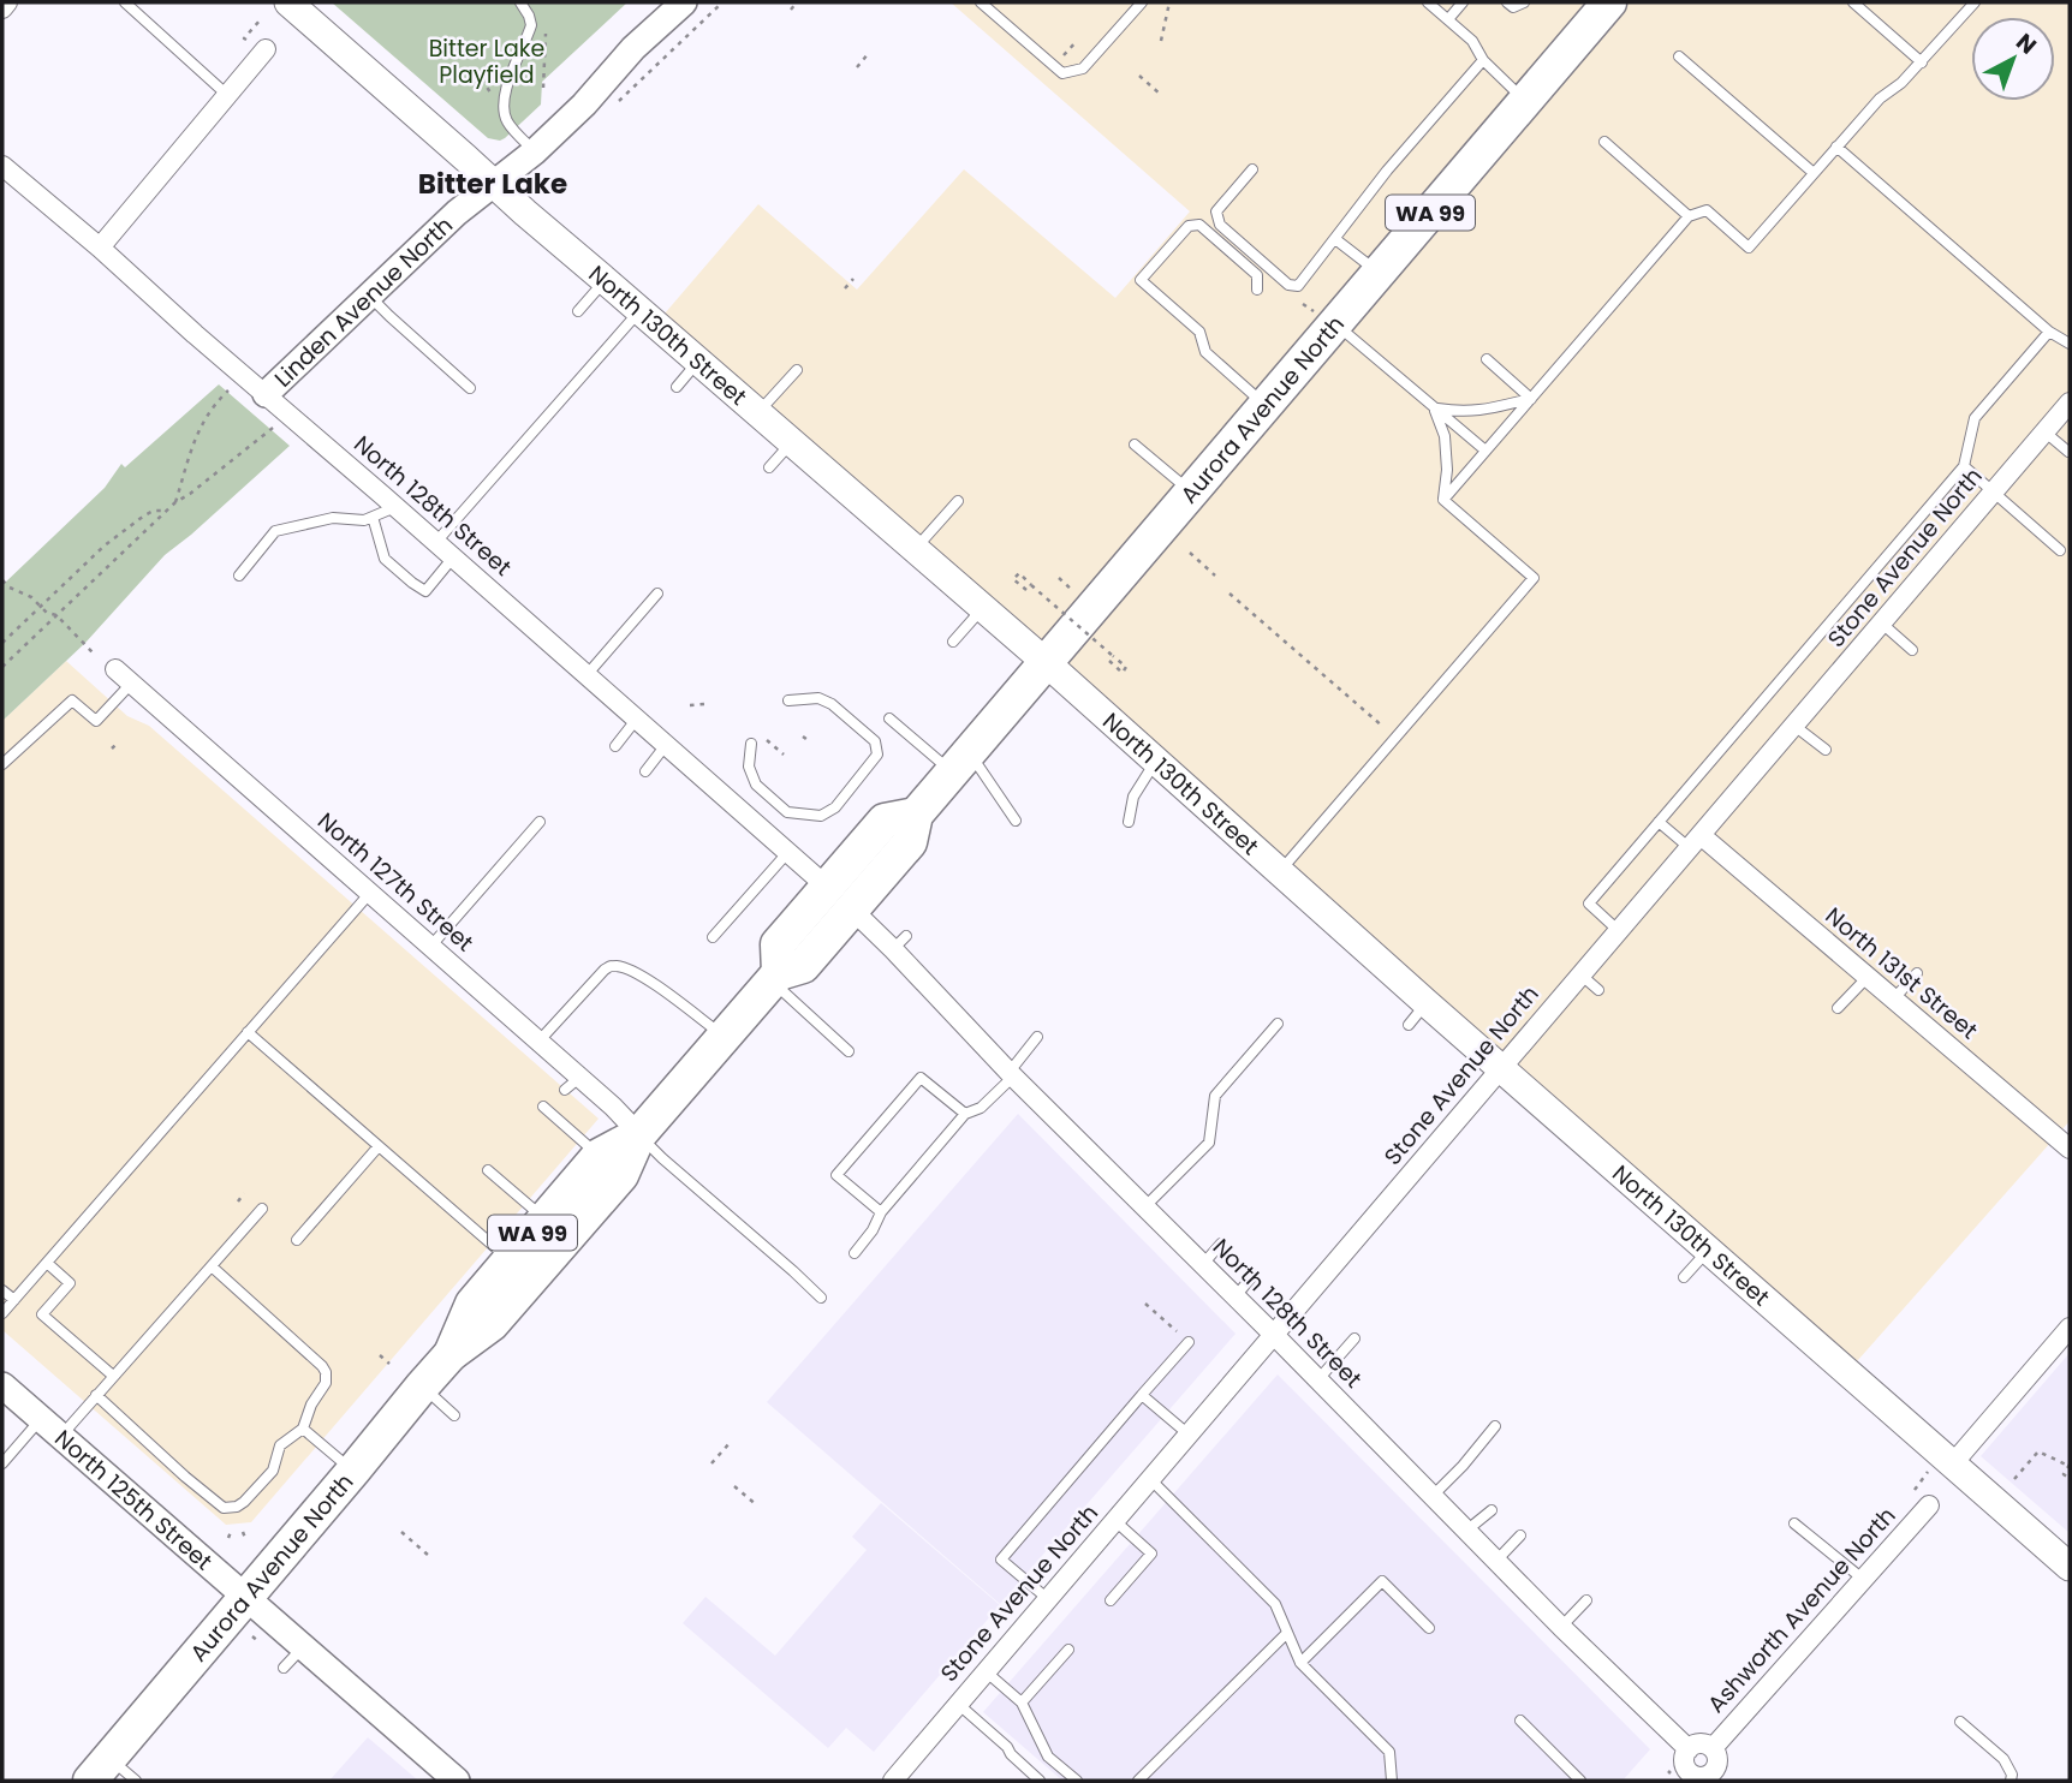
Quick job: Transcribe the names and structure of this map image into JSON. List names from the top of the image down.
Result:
{
  "streets": {
    "highway": ["WA 99", "Aurora Avenue North"],
    "main road": ["North 130th Street"],
    "street": [
      "Linden Avenue North",
      "North 128th Street",
      "Stone Avenue North",
      "North 127th Street",
      "North 131st Street",
      "North 125th Street",
      "Ashworth Avenue North"
    ]
  },
  "crossings": [
    ["Linden Avenue North", "North 130th Street"],
    ["Linden Avenue North", "North 128th Street"],
    ["North 130th Street", "Aurora Avenue North"],
    ["North 130th Street", "Stone Avenue North"],
    ["Aurora Avenue North", "North 128th Street"],
    ["Aurora Avenue North", "North 127th Street"],
    ["Aurora Avenue North", "North 125th Street"],
    ["North 128th Street", "Stone Avenue North"],
    ["Stone Avenue North", "North 131st Street"]
  ],
  "districts": ["Bitter Lake"],
  "parks": ["Bitter Lake Playfield"],
  "north": "top right"
}
